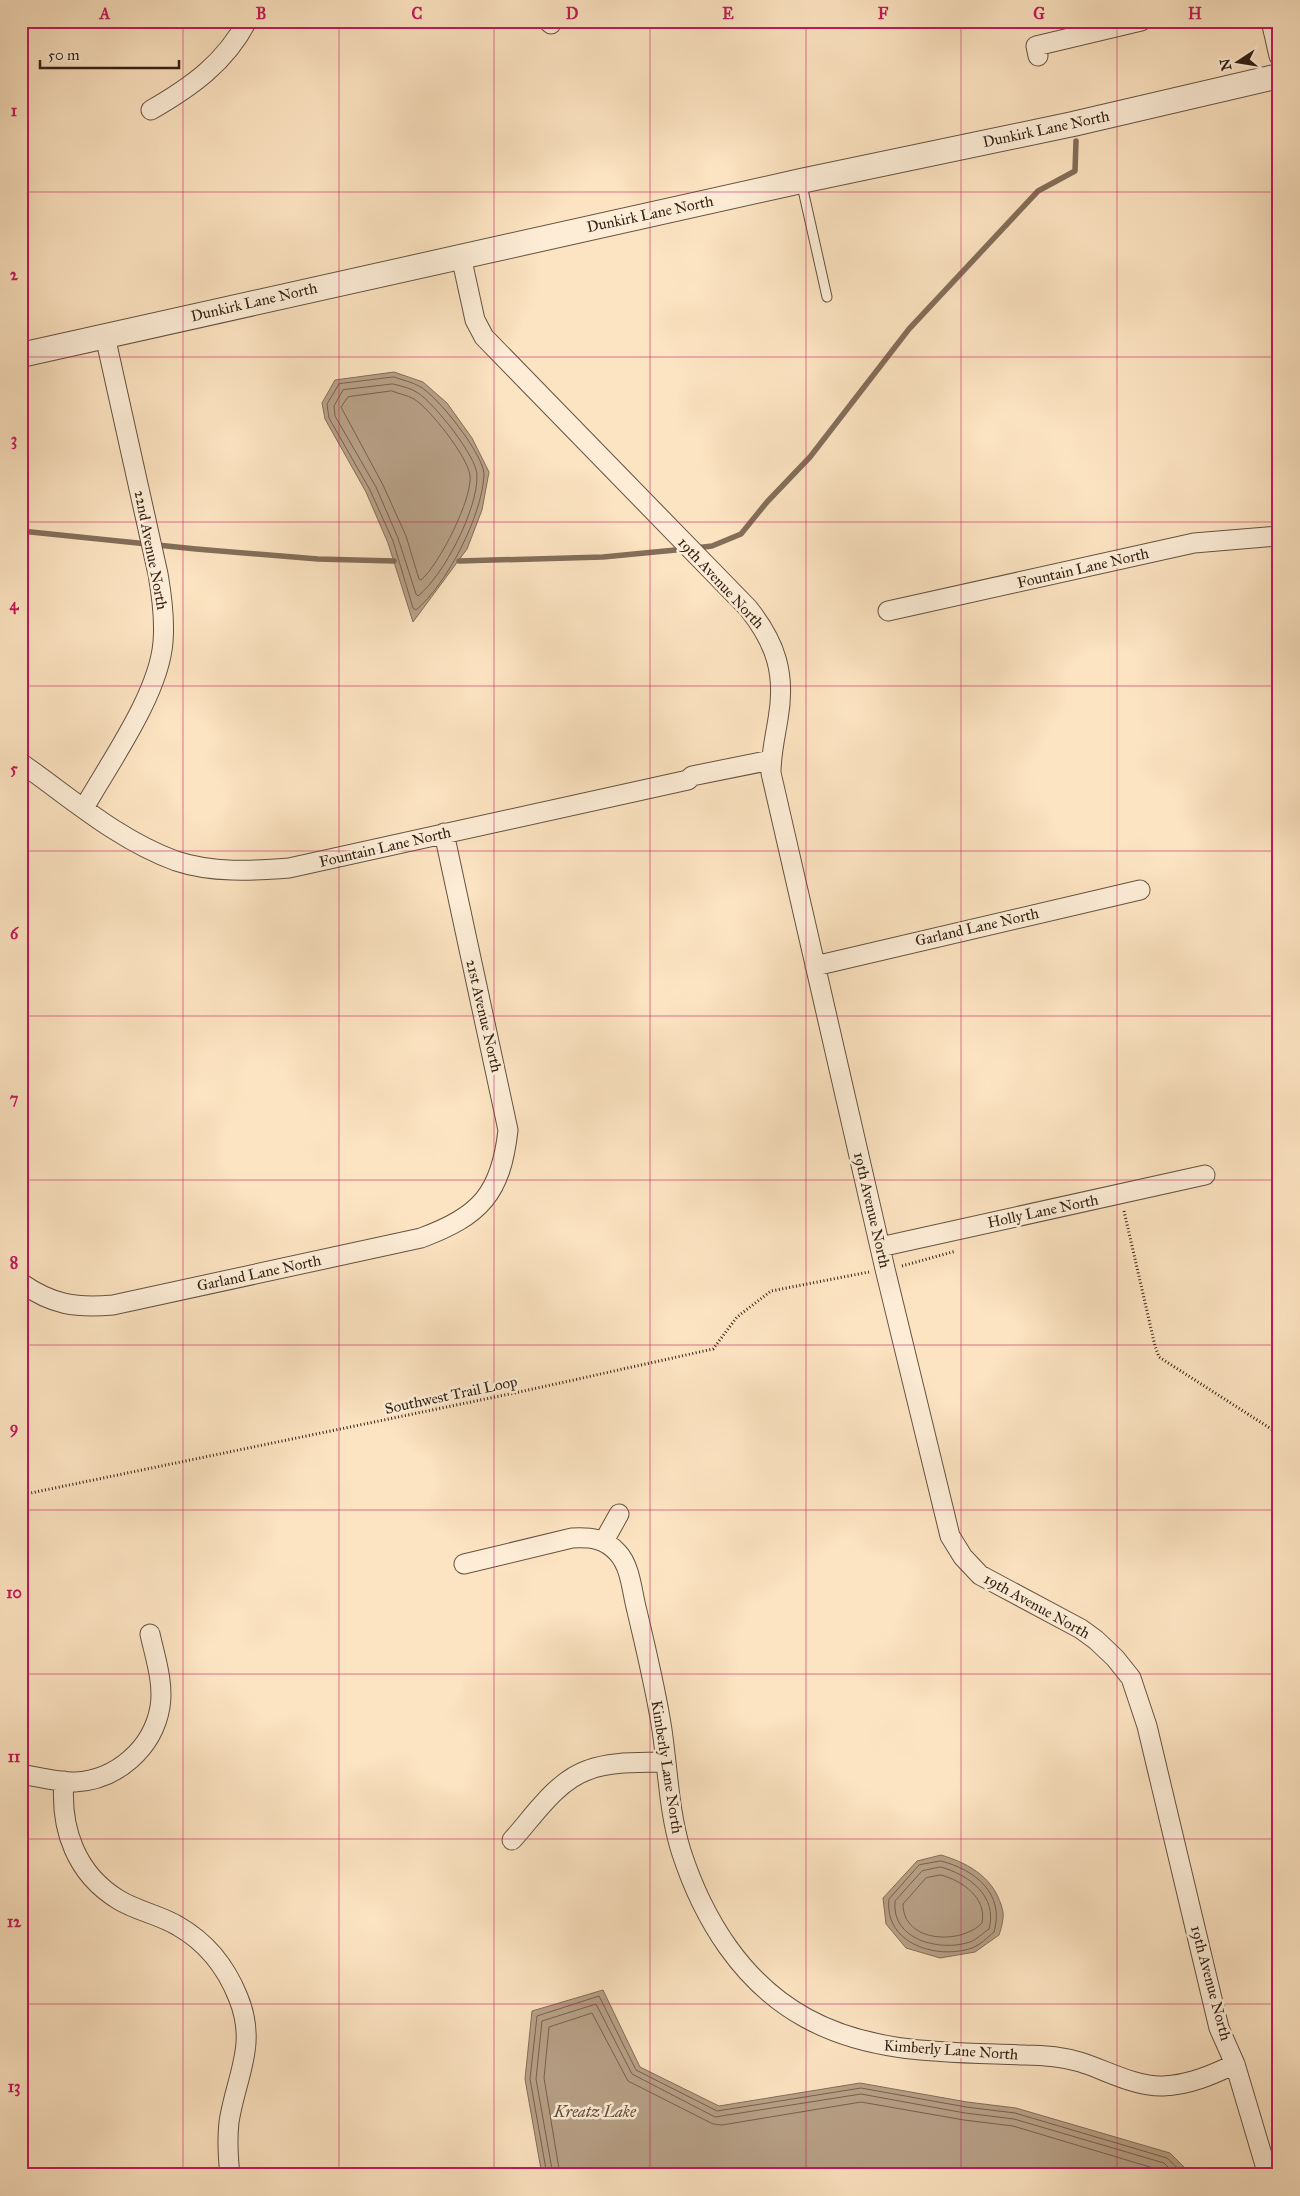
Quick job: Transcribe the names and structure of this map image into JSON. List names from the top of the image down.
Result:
{
  "streets": {
    "street": [
      "Dunkirk Lane North",
      "22nd Avenue North",
      "Fountain Lane North",
      "19th Avenue North",
      "Garland Lane North",
      "21st Avenue North",
      "Holly Lane North",
      "Kimberly Lane North"
    ],
    "path": ["Southwest Trail Loop"]
  },
  "crossings": [
    ["Dunkirk Lane North", "22nd Avenue North"],
    ["Dunkirk Lane North", "19th Avenue North"],
    ["22nd Avenue North", "Fountain Lane North"],
    ["Fountain Lane North", "19th Avenue North"],
    ["Fountain Lane North", "21st Avenue North"],
    ["19th Avenue North", "Garland Lane North"],
    ["19th Avenue North", "Holly Lane North"],
    ["19th Avenue North", "Kimberly Lane North"],
    ["Garland Lane North", "21st Avenue North"]
  ],
  "water": ["Kreatz Lake"],
  "scale_bar": "50 m",
  "north": "left",
  "grid": {
    "columns": [
      "A",
      "B",
      "C",
      "D",
      "E",
      "F",
      "G",
      "H"
    ],
    "rows": [
      "1",
      "2",
      "3",
      "4",
      "5",
      "6",
      "7",
      "8",
      "9",
      "10",
      "11",
      "12",
      "13"
    ]
  }
}
